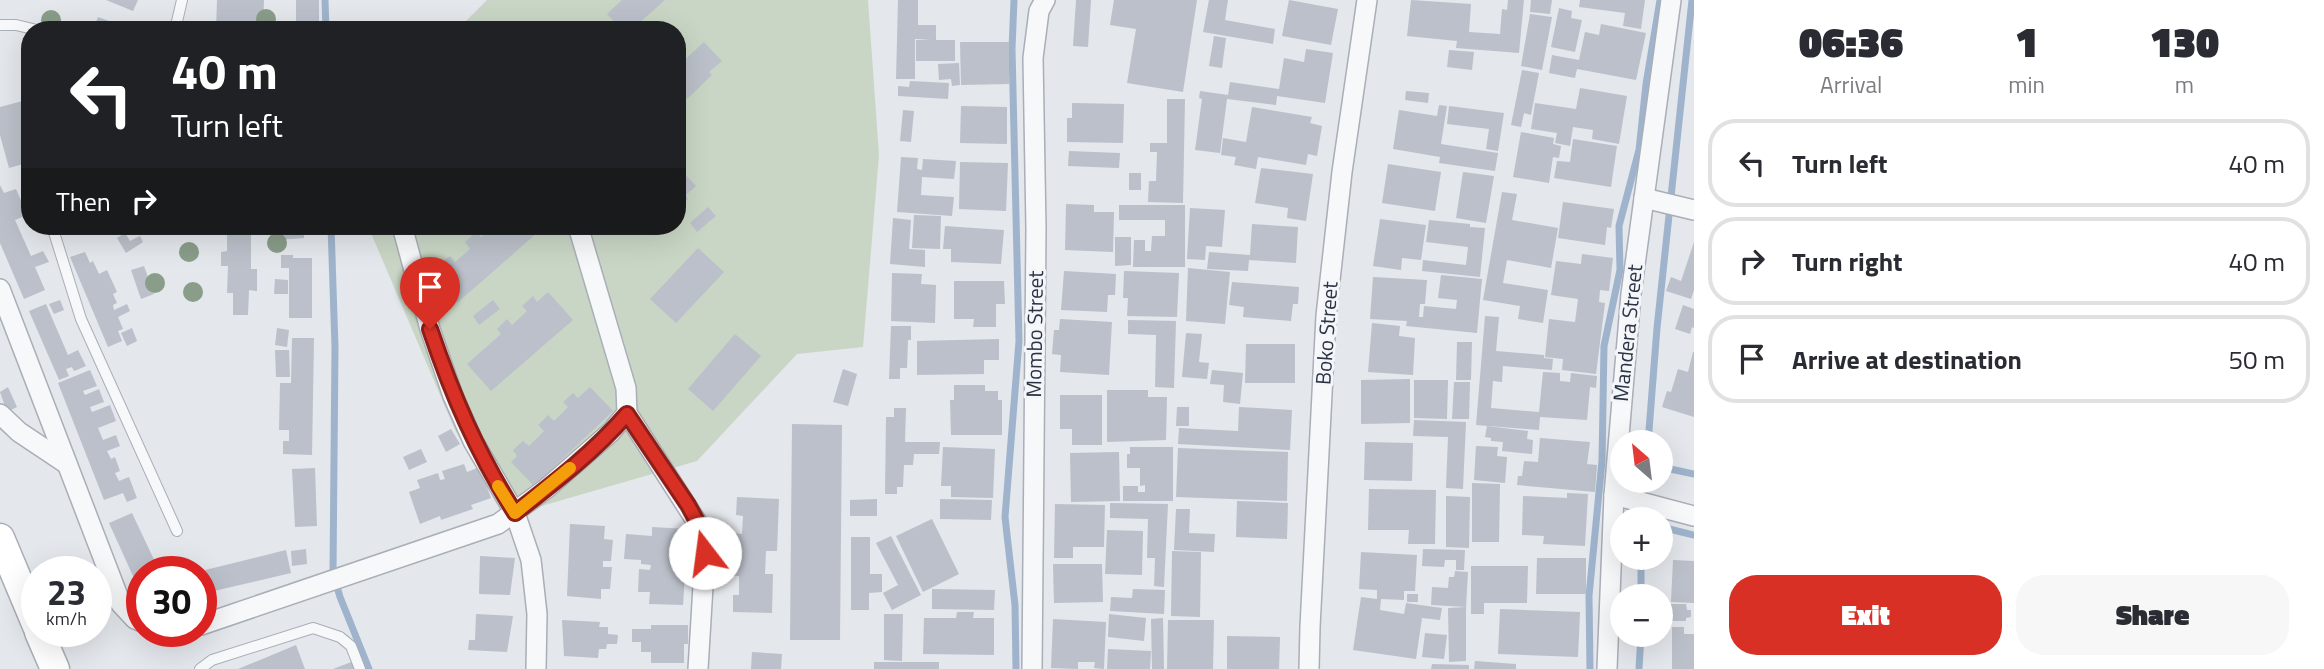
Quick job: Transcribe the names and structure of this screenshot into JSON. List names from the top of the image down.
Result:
{
  "streets": {
    "street": ["Boko Street", "Mandera Street", "Mombo Street"]
  },
  "north": "top left",
  "page": {
    "eta": [
      "06:36",
      "Arrival",
      "1",
      "min",
      "130",
      "m"
    ],
    "turn": ["40 m", "Turn left"],
    "list": [
      {
        "name": "Turn left",
        "value": "40 m"
      },
      {
        "name": "Turn right",
        "value": "40 m"
      },
      {
        "name": "Arrive at destination",
        "value": "50 m"
      }
    ],
    "then": "Then",
    "map_buttons": ["+", "−"],
    "speed": "23 km/h",
    "limit": "30",
    "buttons": ["Exit", "Share"]
  }
}
